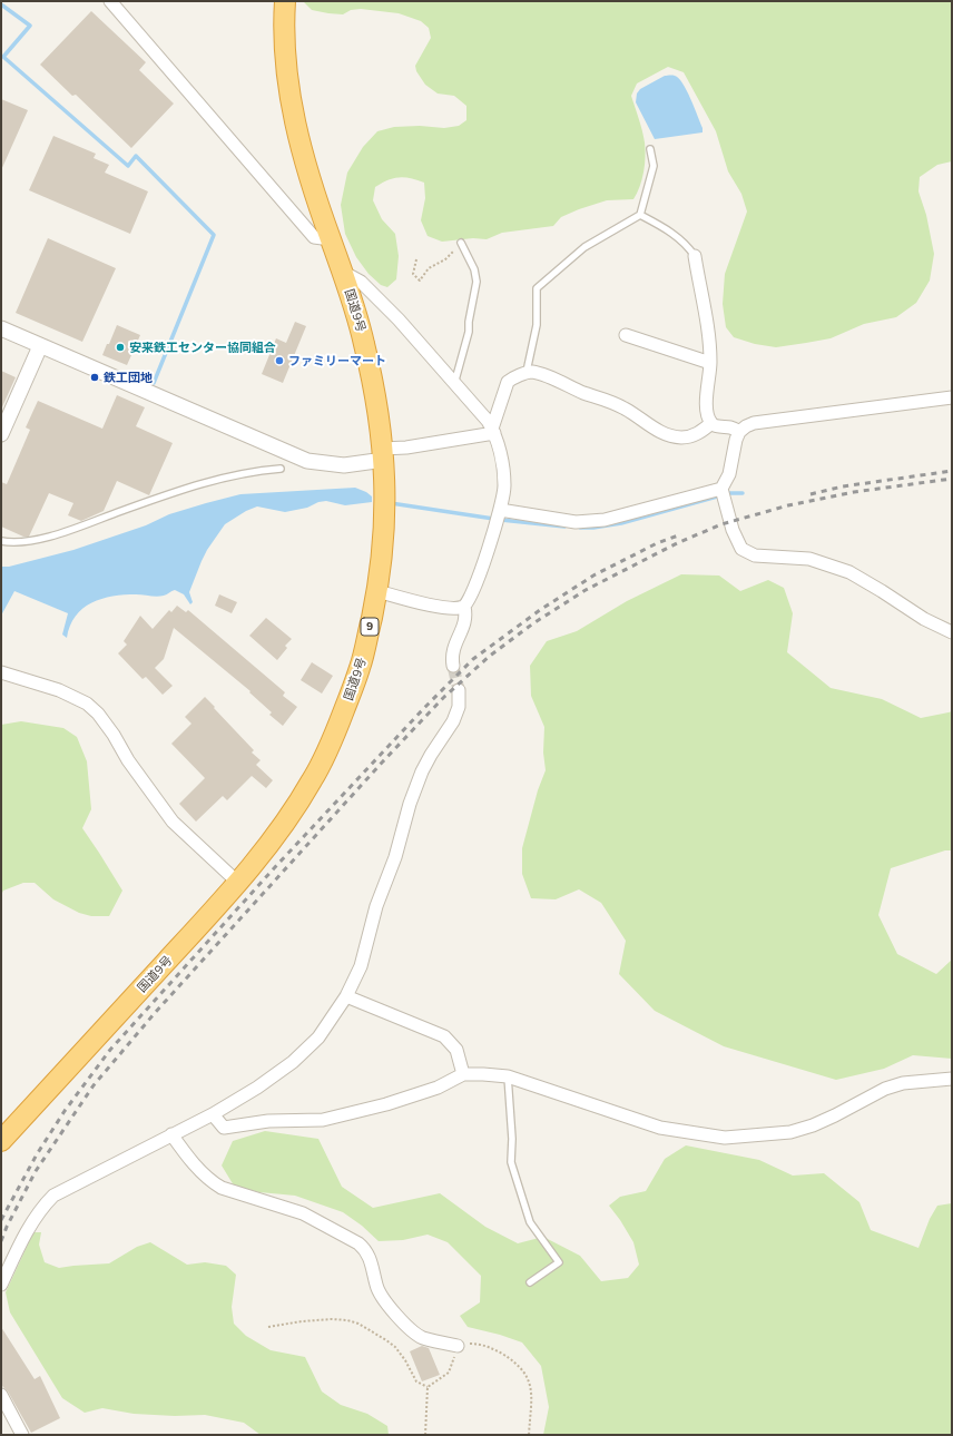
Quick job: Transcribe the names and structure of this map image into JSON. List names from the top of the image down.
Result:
{
  "streets": {
    "highway": ["国道9号", "9"]
  },
  "places": ["安来鉄工センター協同組合", "ファミリーマート", "鉄工団地"]
}
